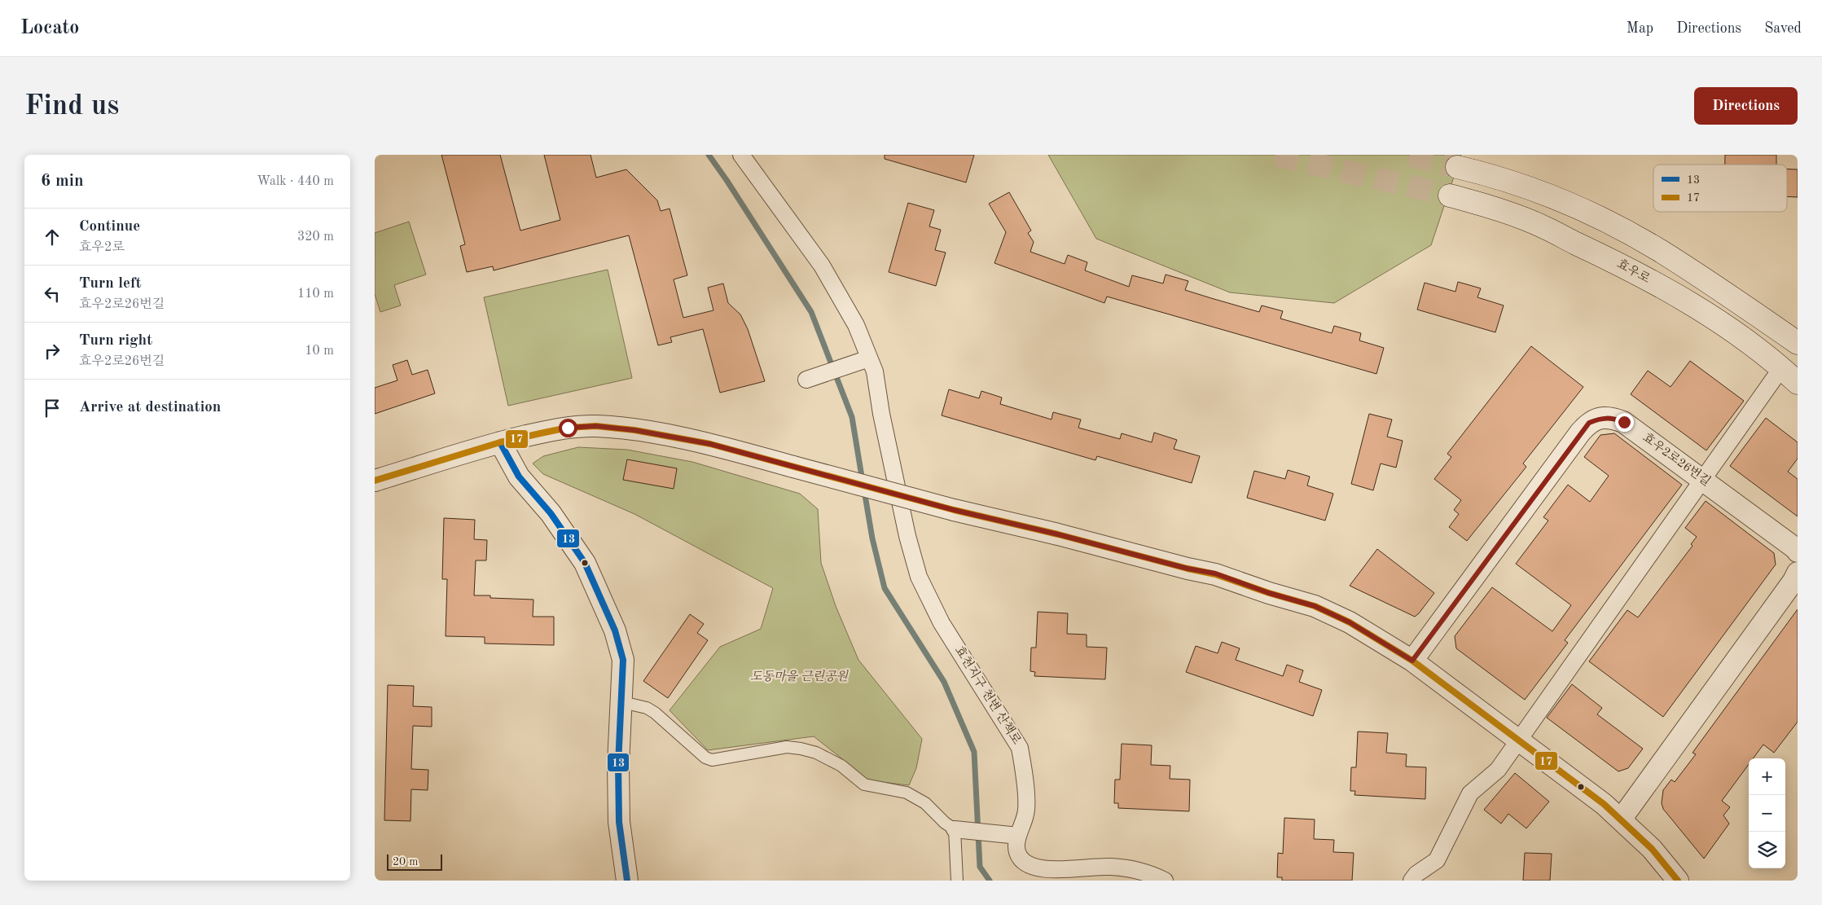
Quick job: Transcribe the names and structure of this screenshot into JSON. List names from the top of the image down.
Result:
{
  "streets": {
    "main road": ["효우로"],
    "street": ["효우2로26번길", "효천지구 천변 산책로"]
  },
  "parks": ["도동마을 근린공원"],
  "lines": ["transit line 17", "transit line 13"],
  "legend": ["13", "17"],
  "scale_bar": "20 m",
  "page": {
    "header": "Locato",
    "nav": ["Map", "Directions", "Saved"],
    "buttons": "Directions",
    "title": "Find us",
    "heading": ["6 min", "Walk · 440 m"],
    "list": [
      ["Continue", "효우2로", "320 m"],
      ["Turn left", "효우2로26번길", "110 m"],
      ["Turn right", "효우2로26번길", "10 m"],
      "Arrive at destination"
    ],
    "map_buttons": ["+", "−"],
    "scale": "20 m"
  }
}
